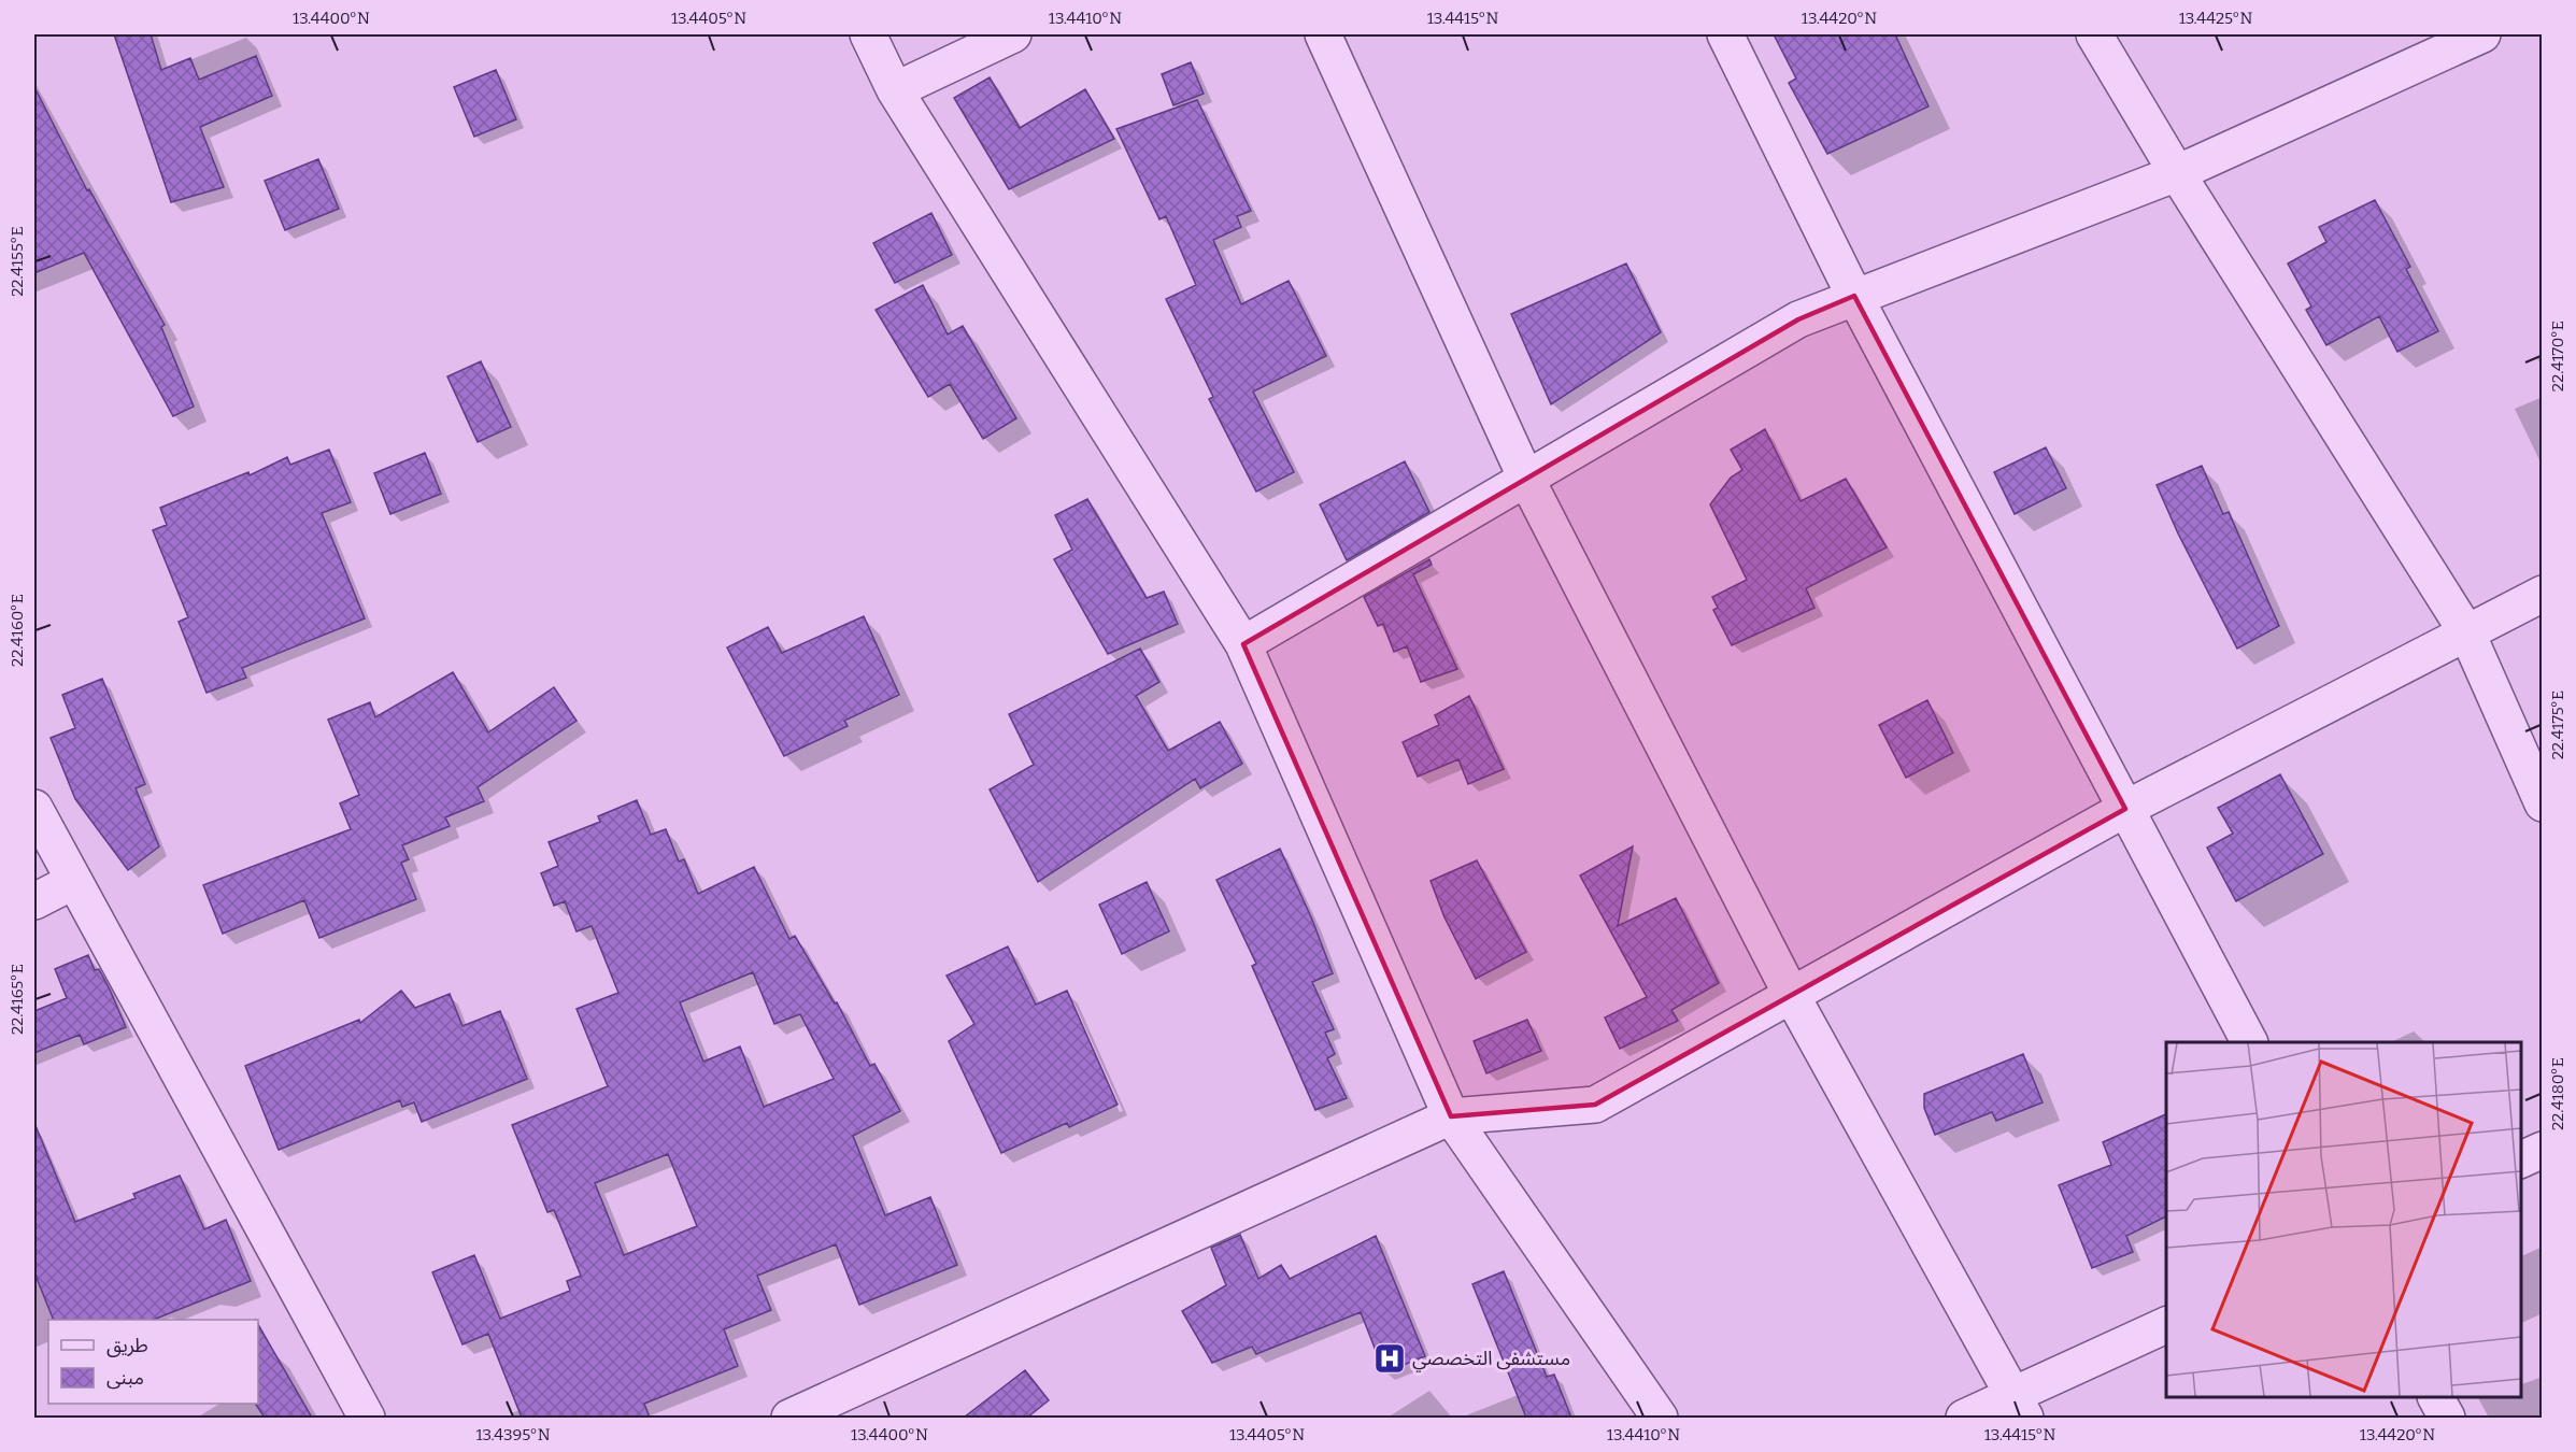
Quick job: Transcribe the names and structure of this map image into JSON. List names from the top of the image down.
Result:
{
  "places": {
    "hospital": ["مستشفى التخصصي"]
  },
  "legend": ["طريق", "مبنى"],
  "coordinates": [
    "13.4400°N",
    "13.4405°N",
    "13.4410°N",
    "13.4415°N",
    "13.4420°N",
    "13.4425°N",
    "22.4155°E",
    "22.4170°E",
    "22.4160°E",
    "22.4175°E",
    "22.4165°E",
    "22.4180°E",
    "13.4395°N"
  ]
}
